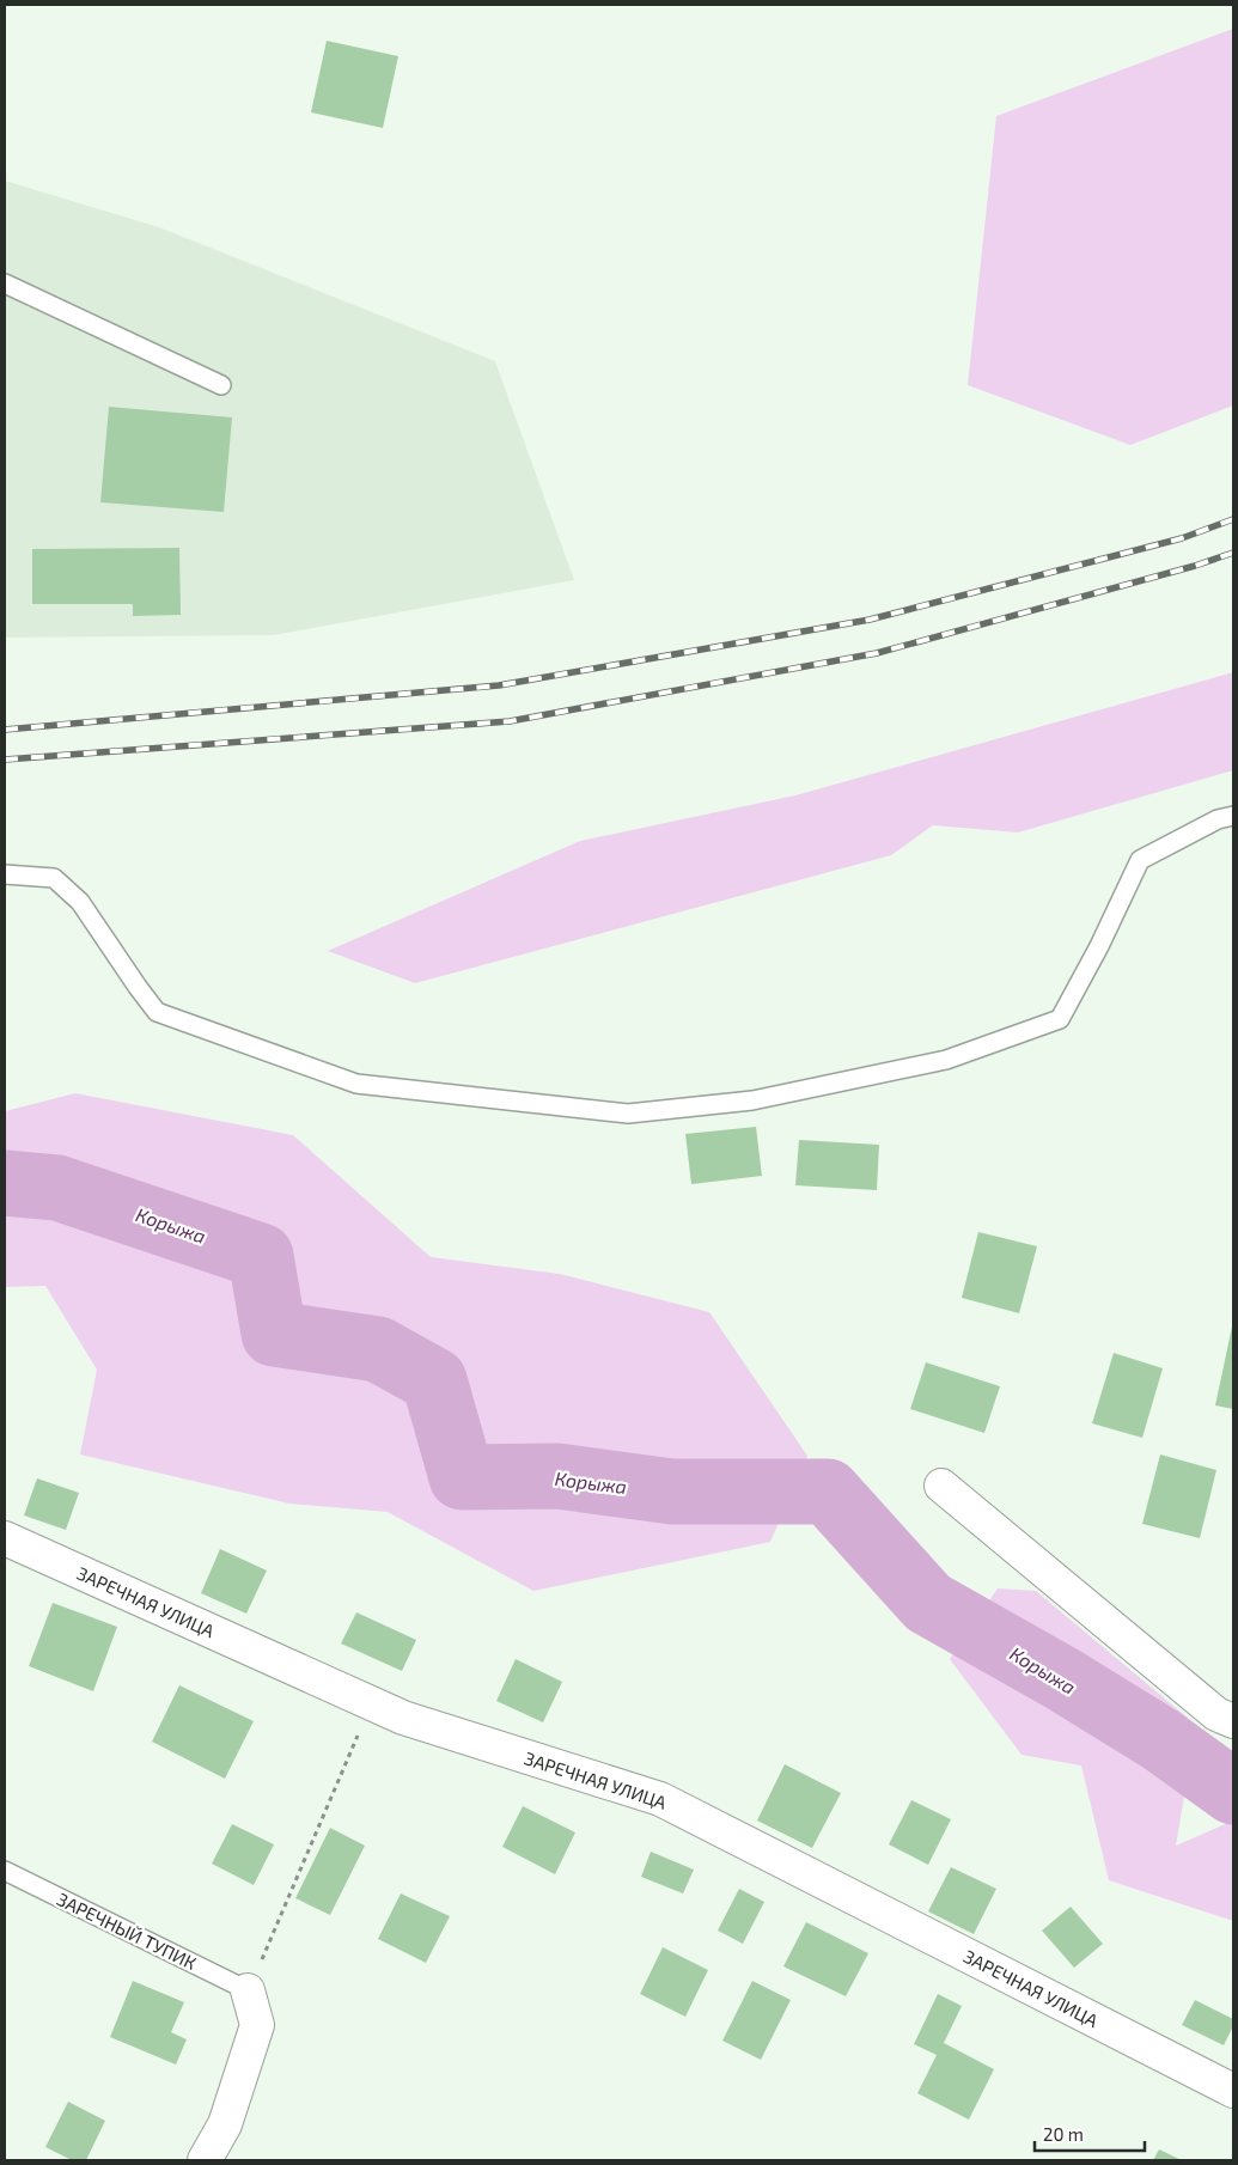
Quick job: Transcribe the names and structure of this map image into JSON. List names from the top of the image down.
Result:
{
  "streets": {
    "street": ["ЗАРЕЧНАЯ УЛИЦА"],
    "lane": ["ЗАРЕЧНЫЙ ТУПИК"]
  },
  "water": ["Корыжа"],
  "scale_bar": "20 m"
}
